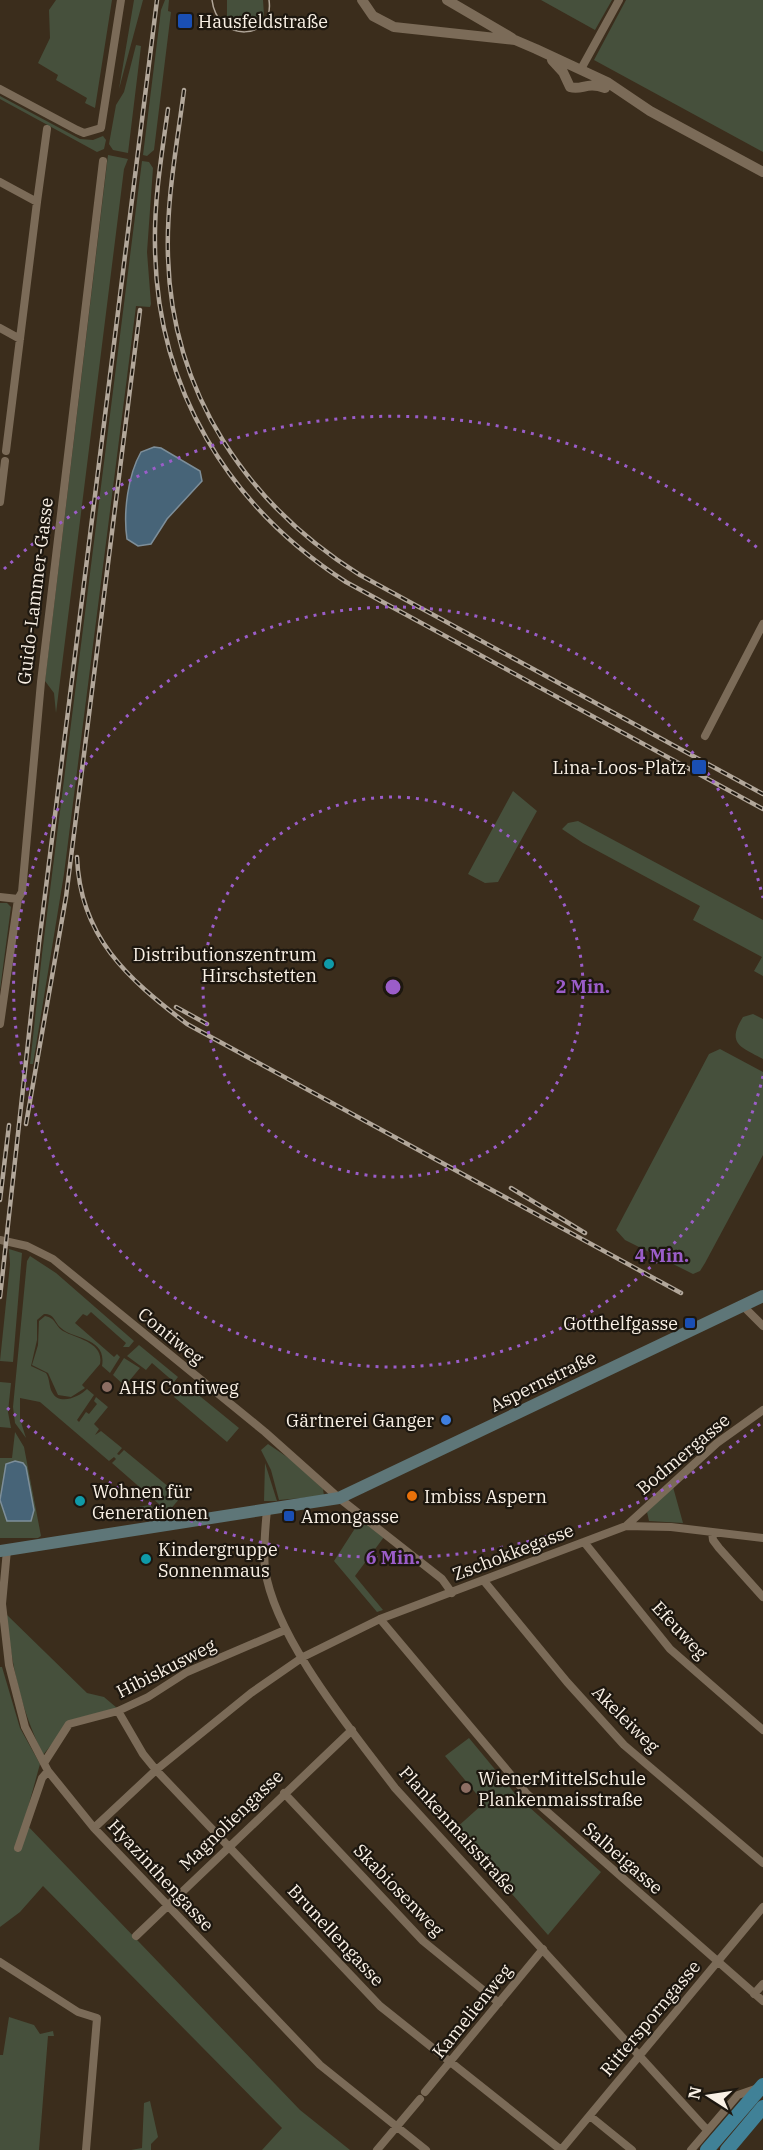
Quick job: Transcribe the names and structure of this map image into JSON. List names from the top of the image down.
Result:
{
  "streets": {
    "main road": ["Aspernstraße"],
    "street": [
      "Guido-Lammer-Gasse",
      "Contiweg",
      "Bodmergasse",
      "Zschokkegasse",
      "Efeuweg",
      "Hibiskusweg",
      "Akeleiweg",
      "Magnoliengasse",
      "Plankenmaisstraße",
      "Salbeigasse",
      "Hyazinthengasse",
      "Skabiosenweg",
      "Brunellengasse",
      "Kamelienweg",
      "Rittersporngasse"
    ]
  },
  "crossings": [
    ["Contiweg", "Aspernstraße"],
    ["Aspernstraße", "Plankenmaisstraße"],
    ["Aspernstraße", "Hyazinthengasse"],
    ["Bodmergasse", "Zschokkegasse"],
    ["Zschokkegasse", "Efeuweg"],
    ["Zschokkegasse", "Akeleiweg"],
    ["Zschokkegasse", "Plankenmaisstraße"],
    ["Zschokkegasse", "Salbeigasse"],
    ["Zschokkegasse", "Hyazinthengasse"],
    ["Zschokkegasse", "Brunellengasse"],
    ["Hibiskusweg", "Plankenmaisstraße"],
    ["Hibiskusweg", "Hyazinthengasse"],
    ["Hibiskusweg", "Brunellengasse"],
    ["Magnoliengasse", "Plankenmaisstraße"],
    ["Magnoliengasse", "Hyazinthengasse"],
    ["Magnoliengasse", "Skabiosenweg"],
    ["Magnoliengasse", "Brunellengasse"],
    ["Plankenmaisstraße", "Kamelienweg"],
    ["Plankenmaisstraße", "Rittersporngasse"],
    ["Salbeigasse", "Rittersporngasse"],
    ["Hyazinthengasse", "Kamelienweg"],
    ["Skabiosenweg", "Kamelienweg"],
    ["Brunellengasse", "Kamelienweg"],
    ["Brunellengasse", "Rittersporngasse"]
  ],
  "places": {
    "transit": [
      "Hausfeldstraße",
      "Lina-Loos-Platz",
      "Gotthelfgasse",
      "Amongasse"
    ],
    "other": [
      "Distributionszentrum Hirschstetten",
      "AHS Contiweg",
      "Gärtnerei Ganger",
      "Imbiss Aspern",
      "Wohnen für Generationen",
      "Kindergruppe Sonnenmaus",
      "WienerMittelSchule Plankenmaisstraße"
    ]
  },
  "north": "left",
  "rings": ["2 Min.", "4 Min.", "6 Min."]
}
